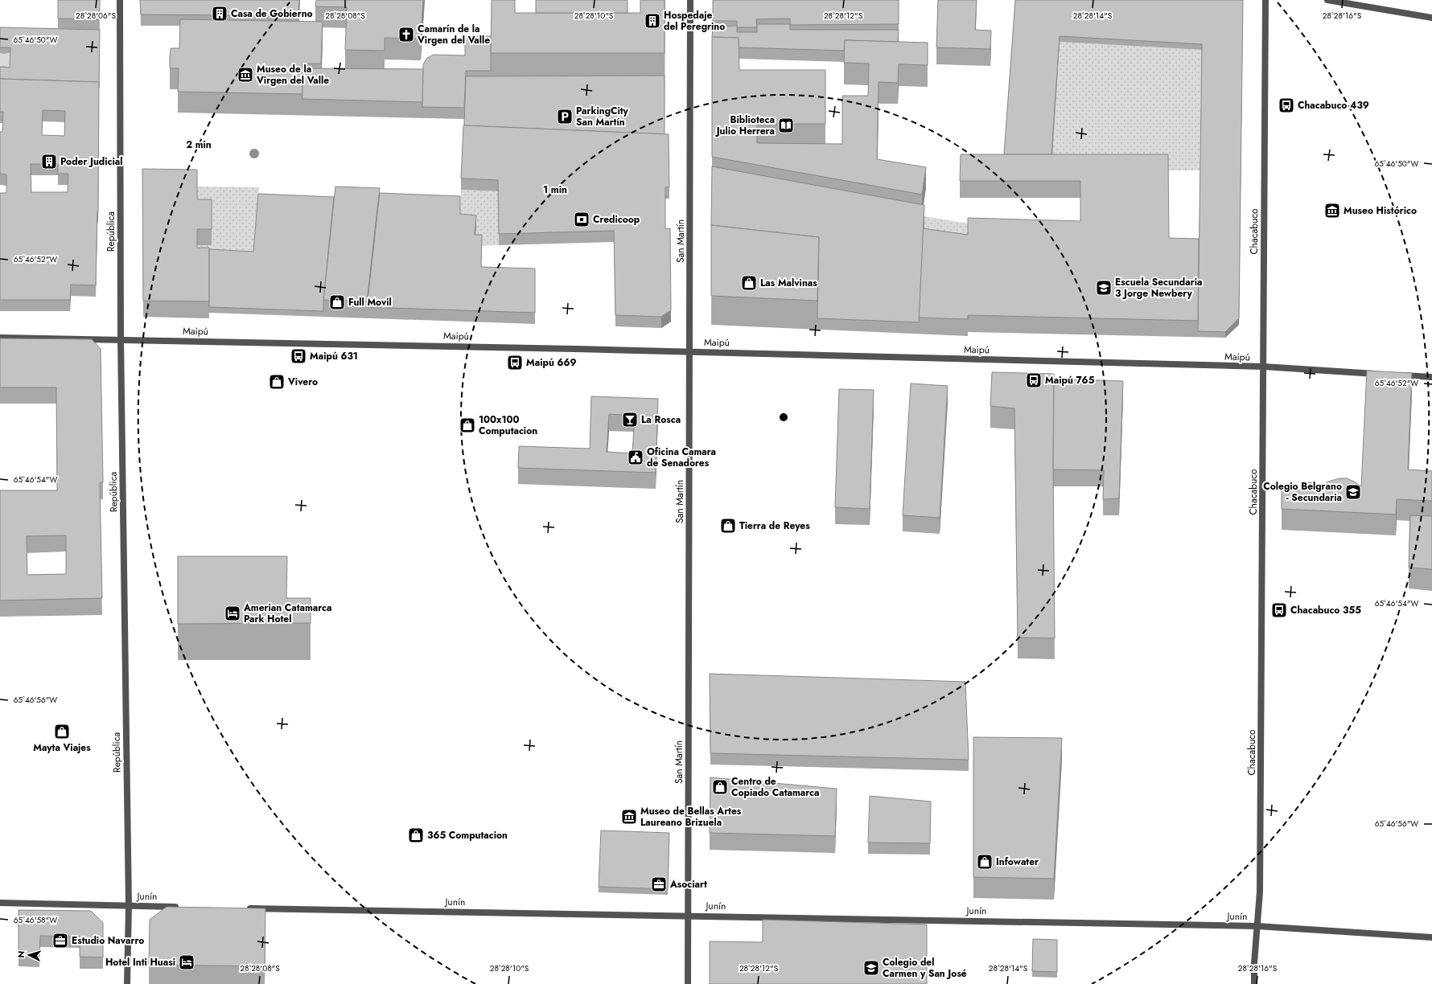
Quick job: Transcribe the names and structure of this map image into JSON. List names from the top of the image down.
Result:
{
  "streets": {
    "street": [
      "República",
      "Chacabuco",
      "San Martín",
      "Maipú",
      "Junín"
    ]
  },
  "crossings": [
    ["República", "Maipú"],
    ["República", "Junín"],
    ["Chacabuco", "Maipú"],
    ["Chacabuco", "Junín"],
    ["San Martín", "Maipú"],
    ["San Martín", "Junín"]
  ],
  "places": {
    "building": ["Casa de Gobierno", "Hospedaje del Peregrino", "Poder Judicial"],
    "church": ["Camarín de la Virgen del Valle"],
    "museum": ["Museo de la Virgen del Valle", "Museo Histórico", "Museo de Bellas Artes Laureano Brizuela"],
    "bus stop": [
      "Chacabuco 439",
      "Maipú 631",
      "Maipú 669",
      "Maipú 765",
      "Chacabuco 355"
    ],
    "parking": ["ParkingCity San Martín"],
    "library": ["Biblioteca Julio Herrera"],
    "bank": ["Credicoop"],
    "shop": [
      "Las Malvinas",
      "Full Movil",
      "Vivero",
      "100x100 Computacion",
      "Tierra de Reyes",
      "Mayta Viajes",
      "Centro de Copiado Catamarca",
      "365 Computacion",
      "Infowater"
    ],
    "school or university": ["Escuela Secundaria 3 Jorge Newbery", "Colegio Belgrano - Secundaria", "Colegio del Carmen y San José"],
    "bar": ["La Rosca"],
    "public building": ["Oficina Camara de Senadores"],
    "hotel": ["Amerian Catamarca Park Hotel", "Hotel Inti Huasi"],
    "office": ["Asociart", "Estudio Navarro"]
  },
  "north": "left",
  "coordinates": [
    "28°28'06\"S",
    "28°28'08\"S",
    "28°28'10\"S",
    "28°28'12\"S",
    "28°28'14\"S",
    "28°28'16\"S",
    "65°46'50\"W",
    "65°46'52\"W",
    "65°46'54\"W",
    "65°46'56\"W",
    "65°46'58\"W"
  ],
  "rings": ["2 min", "1 min"]
}
